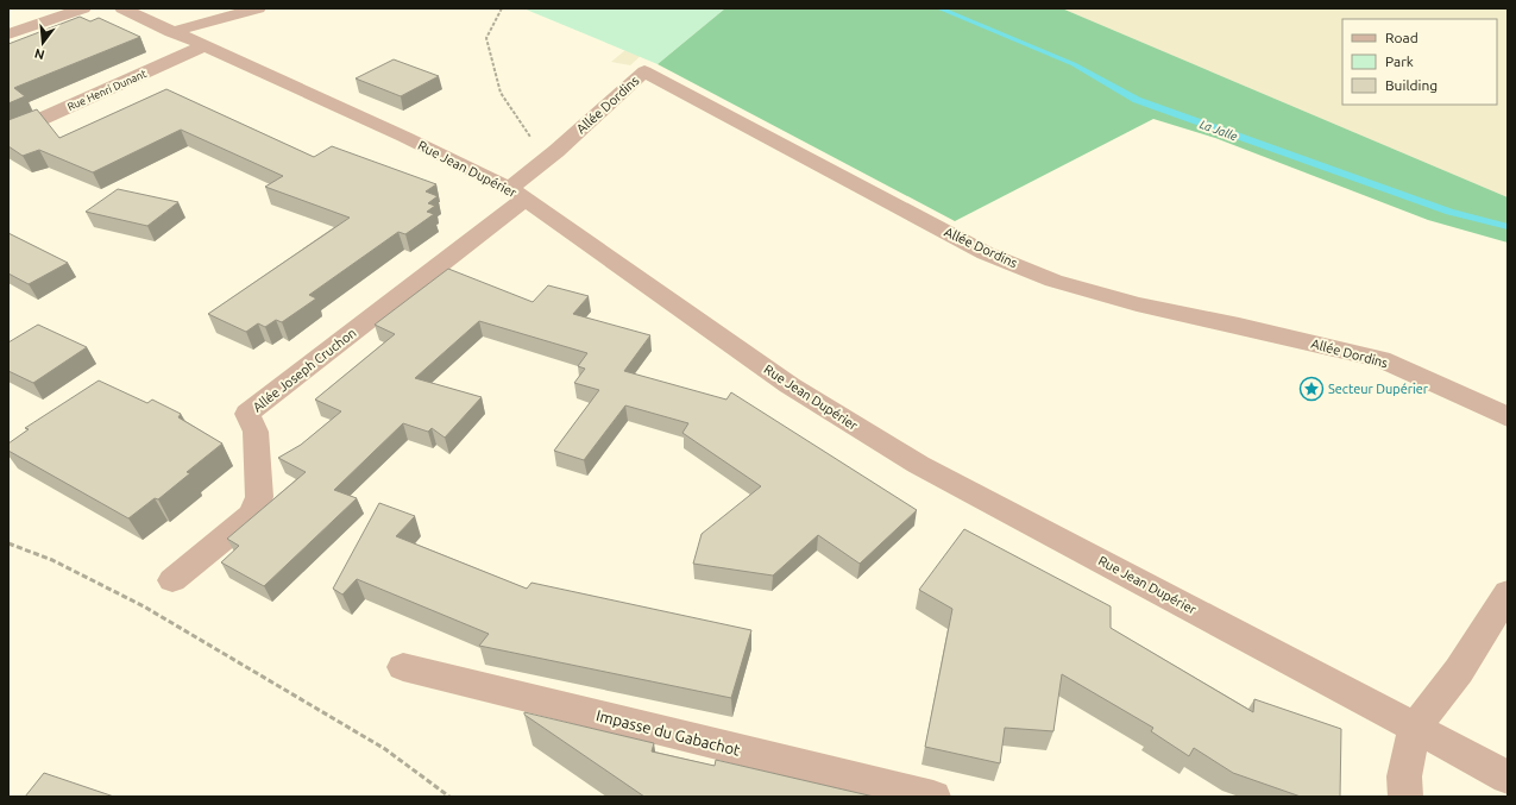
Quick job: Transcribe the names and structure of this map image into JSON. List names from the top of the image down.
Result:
{
  "streets": {
    "street": [
      "Rue Henri Dunant",
      "Allée Dordins",
      "Rue Jean Dupérier",
      "Allée Joseph Cruchon",
      "Impasse du Gabachot"
    ]
  },
  "crossings": [
    ["Rue Henri Dunant", "Rue Jean Dupérier"],
    ["Allée Dordins", "Rue Jean Dupérier"],
    ["Allée Dordins", "Allée Joseph Cruchon"],
    ["Rue Jean Dupérier", "Allée Joseph Cruchon"]
  ],
  "water": ["La Jalle"],
  "places": {
    "place": ["Secteur Dupérier"]
  },
  "legend": ["Road", "Park", "Building"],
  "north": "bottom"
}
